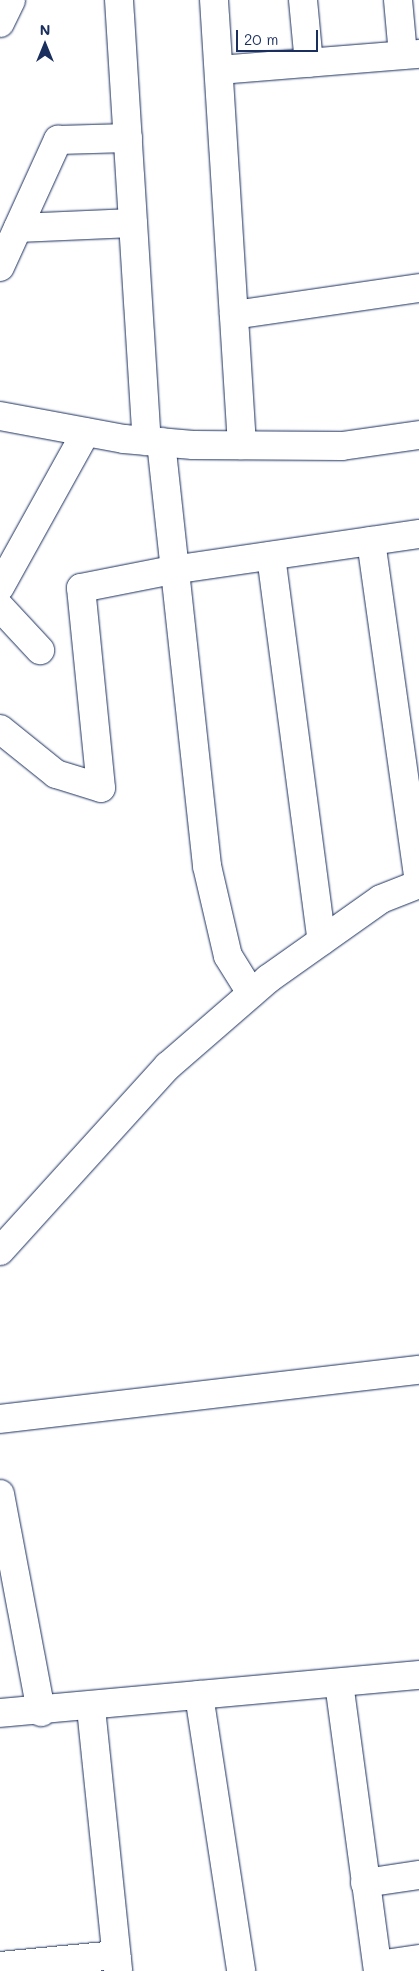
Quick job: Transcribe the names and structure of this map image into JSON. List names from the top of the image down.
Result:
{
  "scale_bar": "20 m",
  "north": "top"
}
